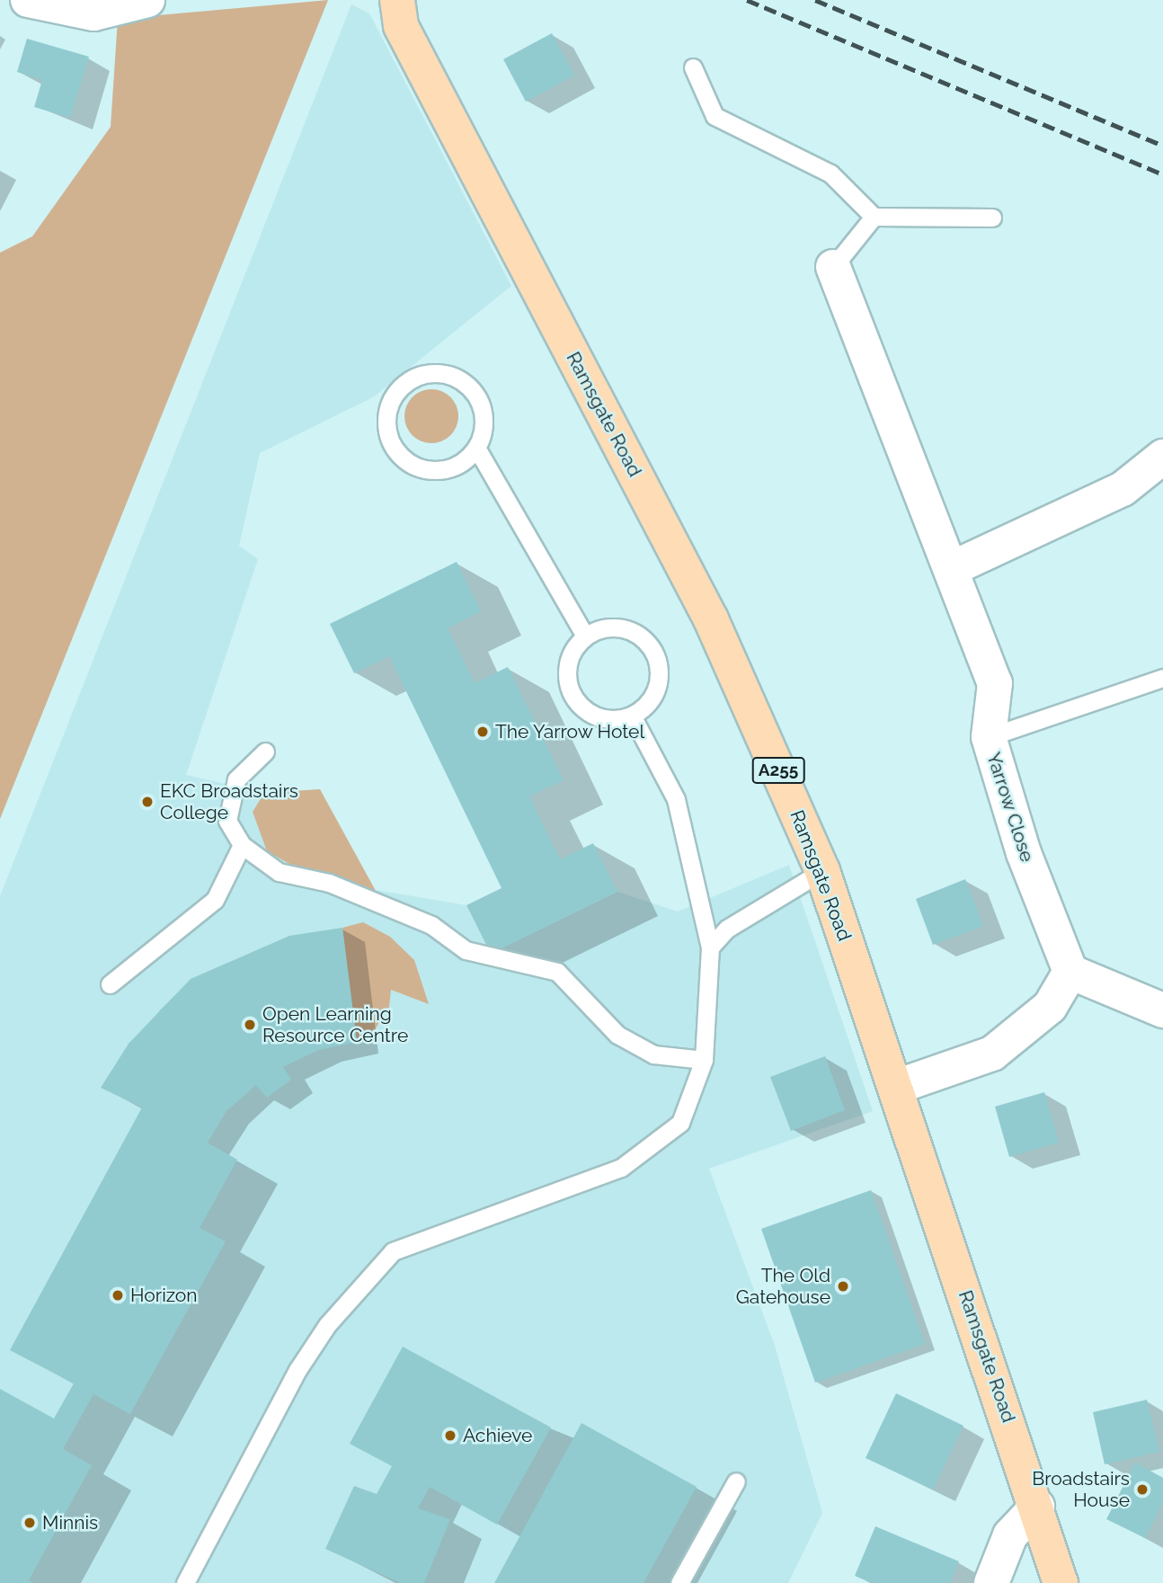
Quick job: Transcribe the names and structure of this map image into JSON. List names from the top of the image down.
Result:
{
  "streets": {
    "main road": ["Ramsgate Road", "A255"],
    "street": ["Yarrow Close"]
  },
  "places": [
    "The Yarrow Hotel",
    "EKC Broadstairs College",
    "Open Learning Resource Centre",
    "The Old Gatehouse",
    "Horizon",
    "Achieve",
    "Broadstairs House",
    "Minnis"
  ]
}
